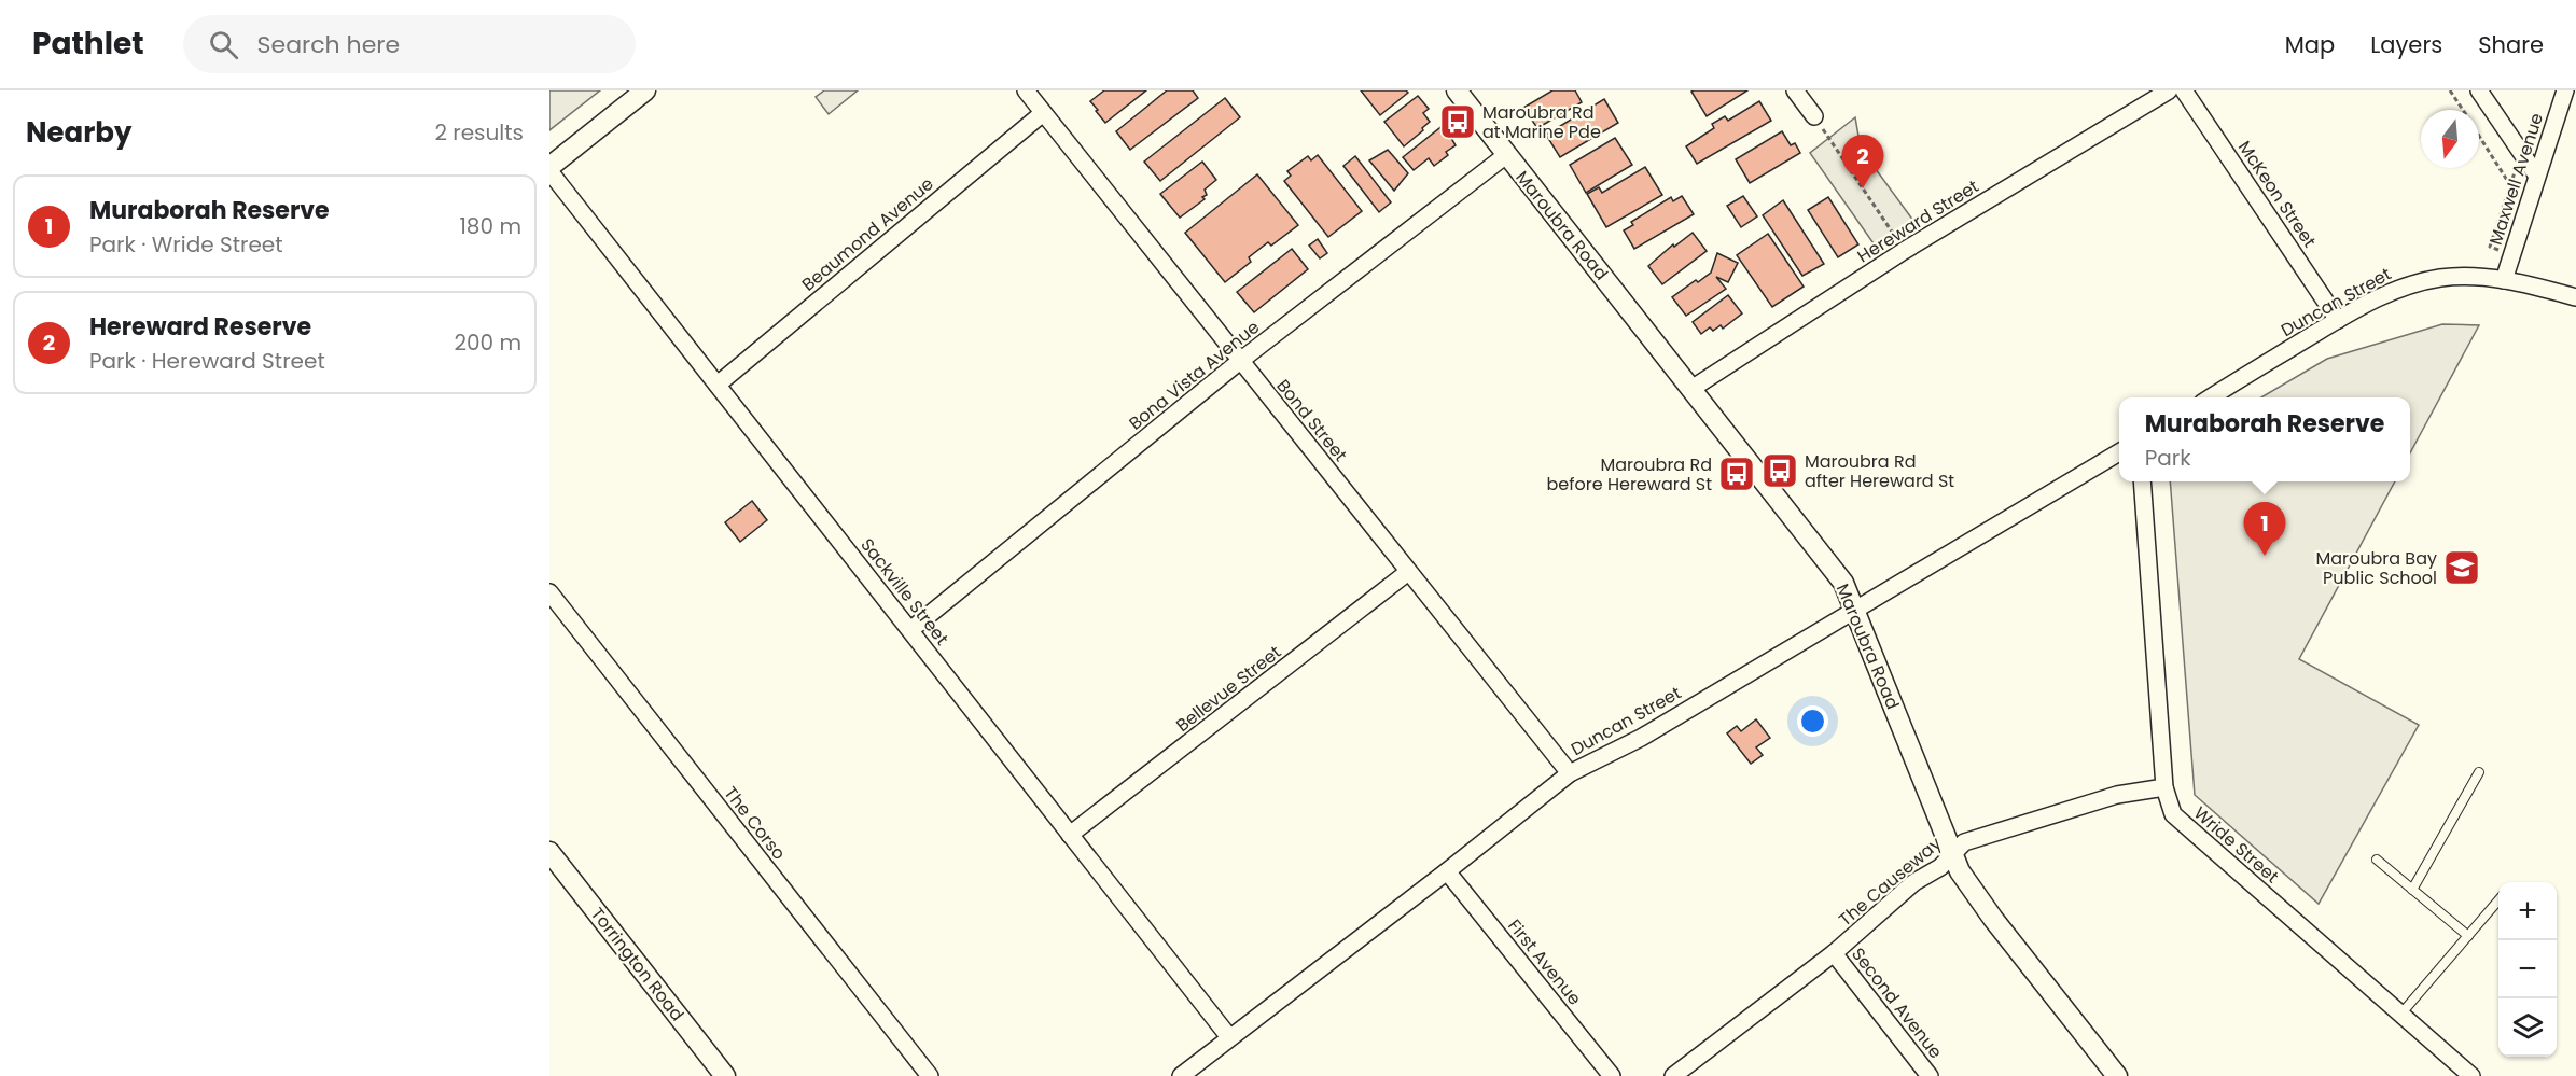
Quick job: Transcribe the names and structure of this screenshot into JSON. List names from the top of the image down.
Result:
{
  "streets": {
    "street": [
      "Maxwell Avenue",
      "McKeon Street",
      "Hereward Street",
      "Maroubra Road",
      "Beaumond Avenue",
      "Duncan Street",
      "Bona Vista Avenue",
      "Bond Street",
      "Sackville Street",
      "Bellevue Street",
      "The Corso",
      "Wride Street",
      "The Causeway",
      "First Avenue",
      "Torrington Road",
      "Second Avenue"
    ]
  },
  "crossings": [
    ["Maxwell Avenue", "Duncan Street"],
    ["McKeon Street", "Duncan Street"],
    ["Hereward Street", "Maroubra Road"],
    ["Maroubra Road", "Duncan Street"],
    ["Maroubra Road", "Bona Vista Avenue"],
    ["Maroubra Road", "The Causeway"],
    ["Beaumond Avenue", "Bond Street"],
    ["Beaumond Avenue", "Sackville Street"],
    ["Duncan Street", "Bond Street"],
    ["Duncan Street", "Sackville Street"],
    ["Duncan Street", "First Avenue"],
    ["Bona Vista Avenue", "Bond Street"],
    ["Bona Vista Avenue", "Sackville Street"],
    ["Bond Street", "Bellevue Street"],
    ["Sackville Street", "Bellevue Street"],
    ["Wride Street", "The Causeway"],
    ["The Causeway", "Second Avenue"]
  ],
  "places": {
    "bus stop": ["Maroubra Rd at Marine Pde", "Maroubra Rd after Hereward St", "Maroubra Rd before Hereward St"],
    "school or university": ["Maroubra Bay Public School"]
  },
  "north": "bottom",
  "page": {
    "header": "Pathlet",
    "search": "Search here",
    "nav": ["Map", "Layers", "Share"],
    "heading": ["Nearby", "2 results"],
    "pins": ["2", "1"],
    "list": [
      {
        "mark": "1",
        "name": "Muraborah Reserve",
        "note": "Park · Wride Street",
        "value": "180 m"
      },
      {
        "mark": "2",
        "name": "Hereward Reserve",
        "note": "Park · Hereward Street",
        "value": "200 m"
      }
    ],
    "popup": ["Muraborah Reserve", "Park"],
    "map_buttons": ["+", "−"]
  }
}
